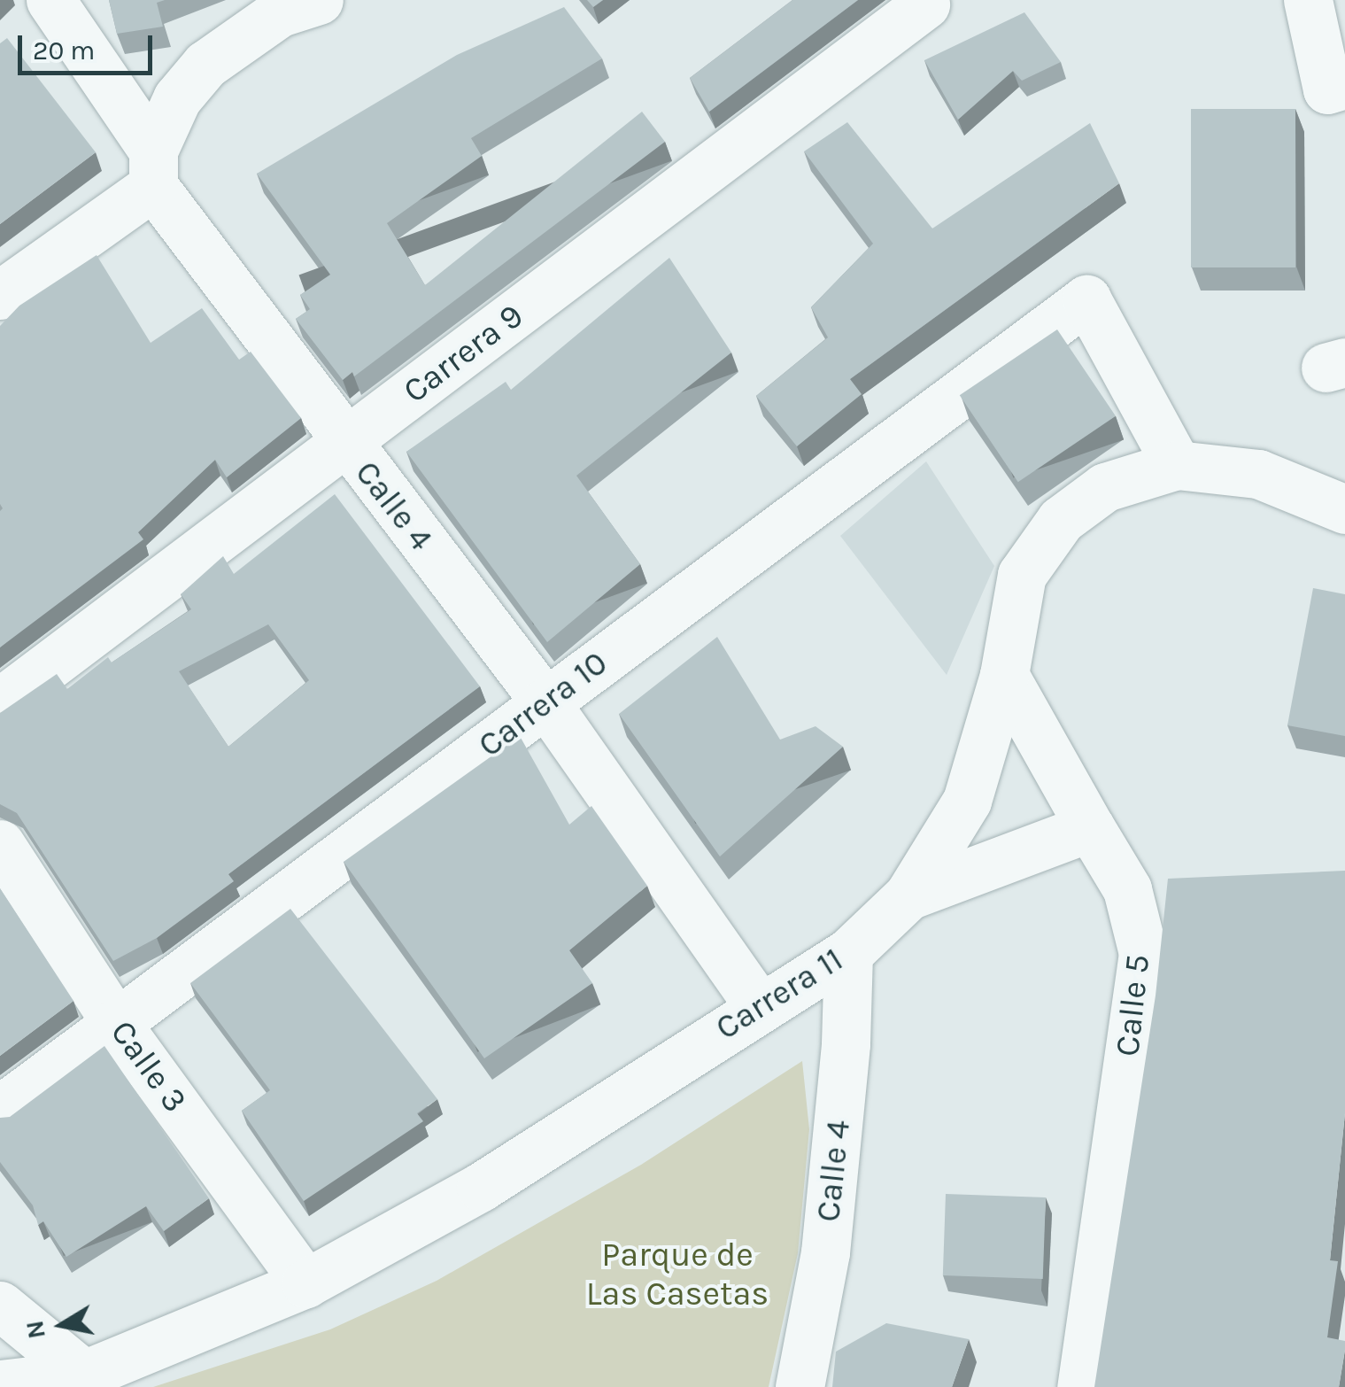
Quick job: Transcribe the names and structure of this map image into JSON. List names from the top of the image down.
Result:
{
  "streets": {
    "street": [
      "Carrera 9",
      "Calle 4",
      "Carrera 10",
      "Carrera 11",
      "Calle 5",
      "Calle 3"
    ]
  },
  "crossings": [
    ["Carrera 9", "Calle 4"],
    ["Calle 4", "Carrera 10"],
    ["Calle 4", "Carrera 11"],
    ["Carrera 10", "Carrera 11"],
    ["Carrera 10", "Calle 3"],
    ["Carrera 11", "Calle 5"],
    ["Carrera 11", "Calle 3"]
  ],
  "parks": ["Parque de Las Casetas"],
  "scale_bar": "20 m",
  "north": "left"
}
